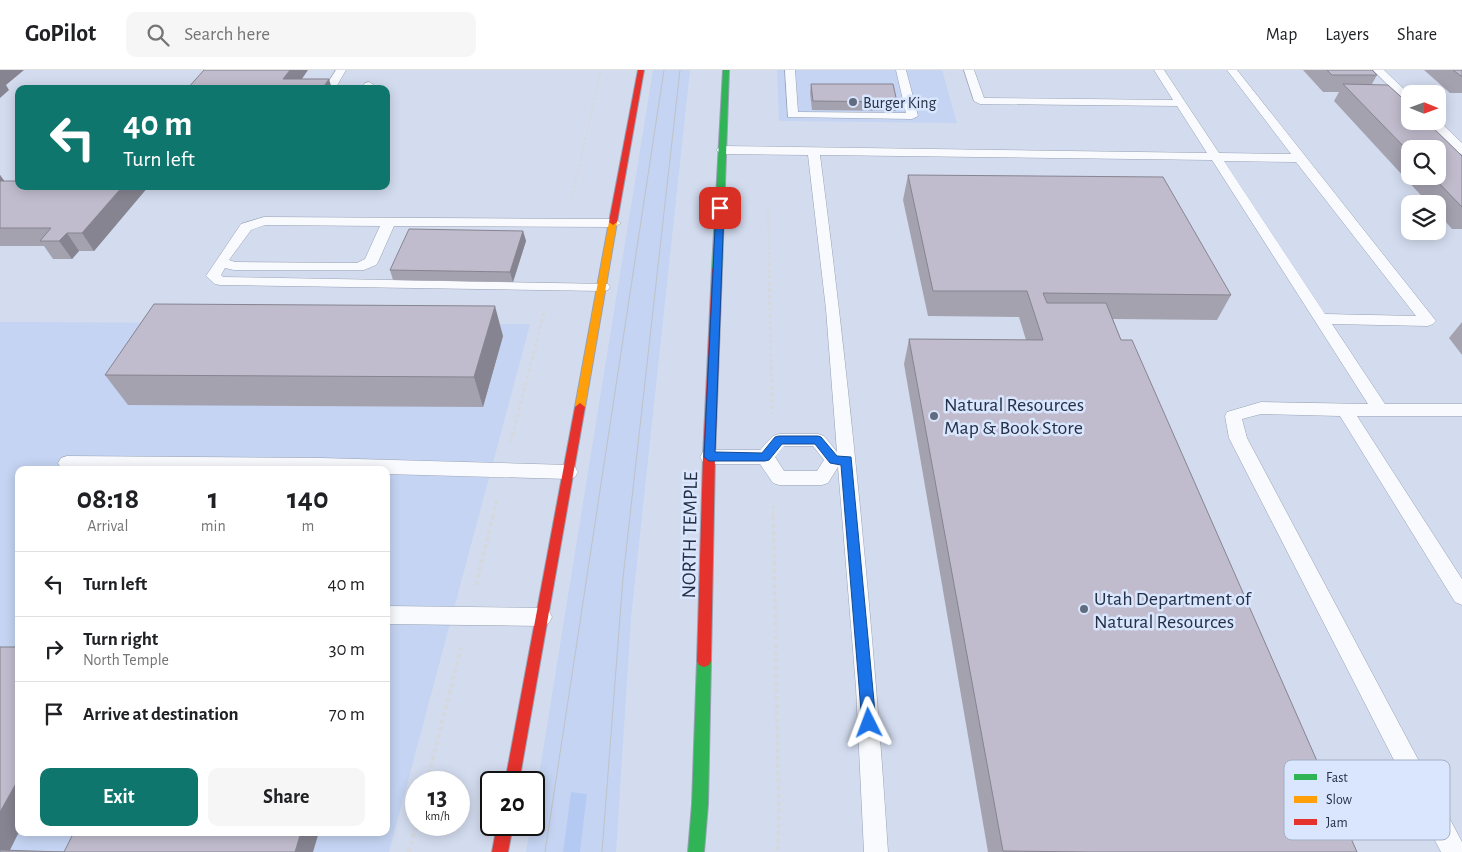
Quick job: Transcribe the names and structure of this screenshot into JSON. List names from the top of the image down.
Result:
{
  "streets": {
    "main road": ["NORTH TEMPLE"]
  },
  "places": ["Burger King", "Natural Resources Map & Book Store", "Utah Department of Natural Resources"],
  "legend": ["Fast", "Slow", "Jam"],
  "north": "right",
  "page": {
    "header": "GoPilot",
    "search": "Search here",
    "nav": ["Map", "Layers", "Share"],
    "turn": ["40 m", "Turn left"],
    "eta": [
      "08:18",
      "Arrival",
      "1",
      "min",
      "140",
      "m"
    ],
    "list": [
      {
        "name": "Turn left",
        "value": "40 m"
      },
      {
        "name": "Turn right",
        "note": "North Temple",
        "value": "30 m"
      },
      {
        "name": "Arrive at destination",
        "value": "70 m"
      }
    ],
    "buttons": ["Exit", "Share"],
    "speed": "13 km/h",
    "limit": "20"
  }
}
